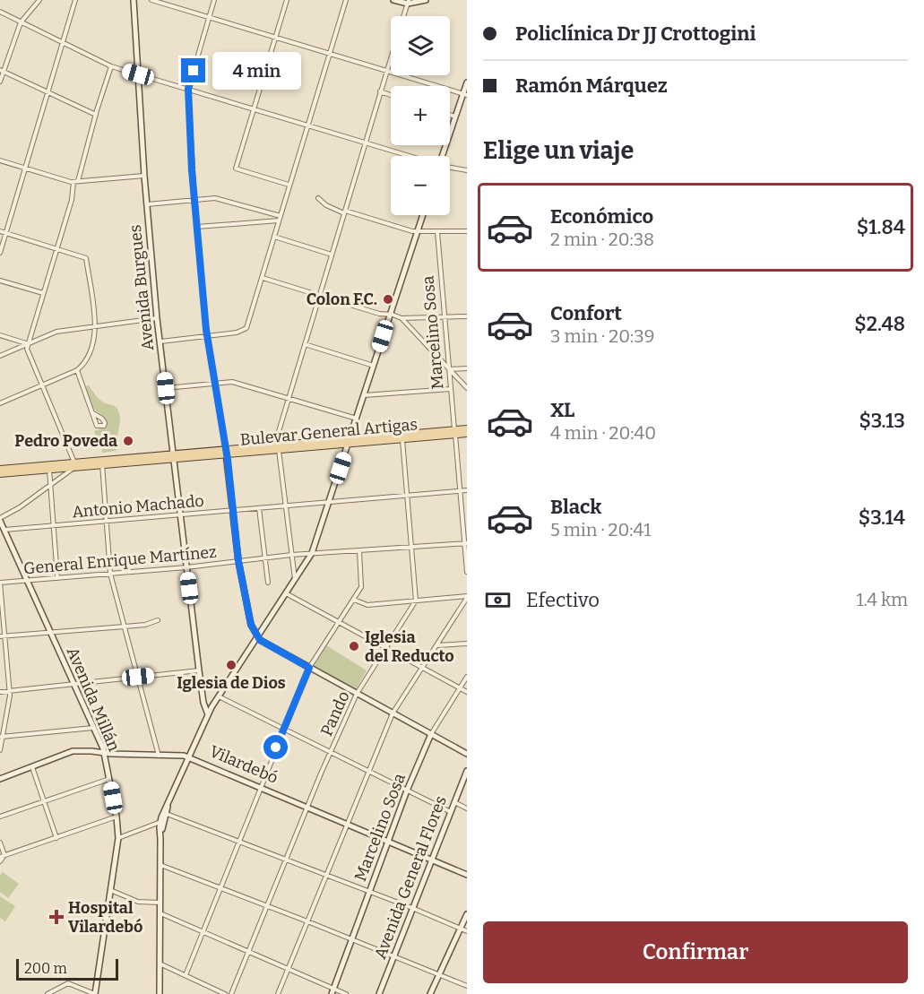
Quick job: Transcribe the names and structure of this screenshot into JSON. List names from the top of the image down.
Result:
{
  "streets": {
    "main road": ["Bulevar General Artigas"],
    "street": [
      "Avenida Burgues",
      "Marcelino Sosa",
      "Antonio Machado",
      "General Enrique Martínez",
      "Avenida Millán",
      "Pando",
      "Vilardebó",
      "Avenida General Flores"
    ]
  },
  "crossings": [
    ["Avenida Burgues", "Bulevar General Artigas"],
    ["Avenida Burgues", "Antonio Machado"],
    ["Avenida Burgues", "General Enrique Martínez"],
    ["Marcelino Sosa", "Bulevar General Artigas"],
    ["Marcelino Sosa", "Antonio Machado"],
    ["Marcelino Sosa", "General Enrique Martínez"],
    ["Marcelino Sosa", "Vilardebó"],
    ["Antonio Machado", "Avenida Millán"],
    ["General Enrique Martínez", "Avenida Millán"],
    ["Avenida Millán", "Vilardebó"],
    ["Pando", "Vilardebó"],
    ["Vilardebó", "Avenida General Flores"]
  ],
  "places": {
    "other": [
      "Colon F.C.",
      "Pedro Poveda",
      "Iglesia del Reducto",
      "Iglesia de Dios"
    ],
    "health": ["Hospital Vilardebó"]
  },
  "scale_bar": "200 m",
  "page": {
    "banner": ["Policlínica Dr JJ Crottogini", "Ramón Márquez"],
    "map_buttons": ["+", "−"],
    "bubble": "4 min",
    "heading": "Elige un viaje",
    "list": [
      {
        "name": "Económico",
        "note": "2 min · 20:38",
        "value": "$1.84"
      },
      {
        "name": "Confort",
        "note": "3 min · 20:39",
        "value": "$2.48"
      },
      {
        "name": "XL",
        "note": "4 min · 20:40",
        "value": "$3.13"
      },
      {
        "name": "Black",
        "note": "5 min · 20:41",
        "value": "$3.14"
      }
    ],
    "pay": ["Efectivo", "1.4 km"],
    "buttons": "Confirmar",
    "scale": "200 m"
  }
}
